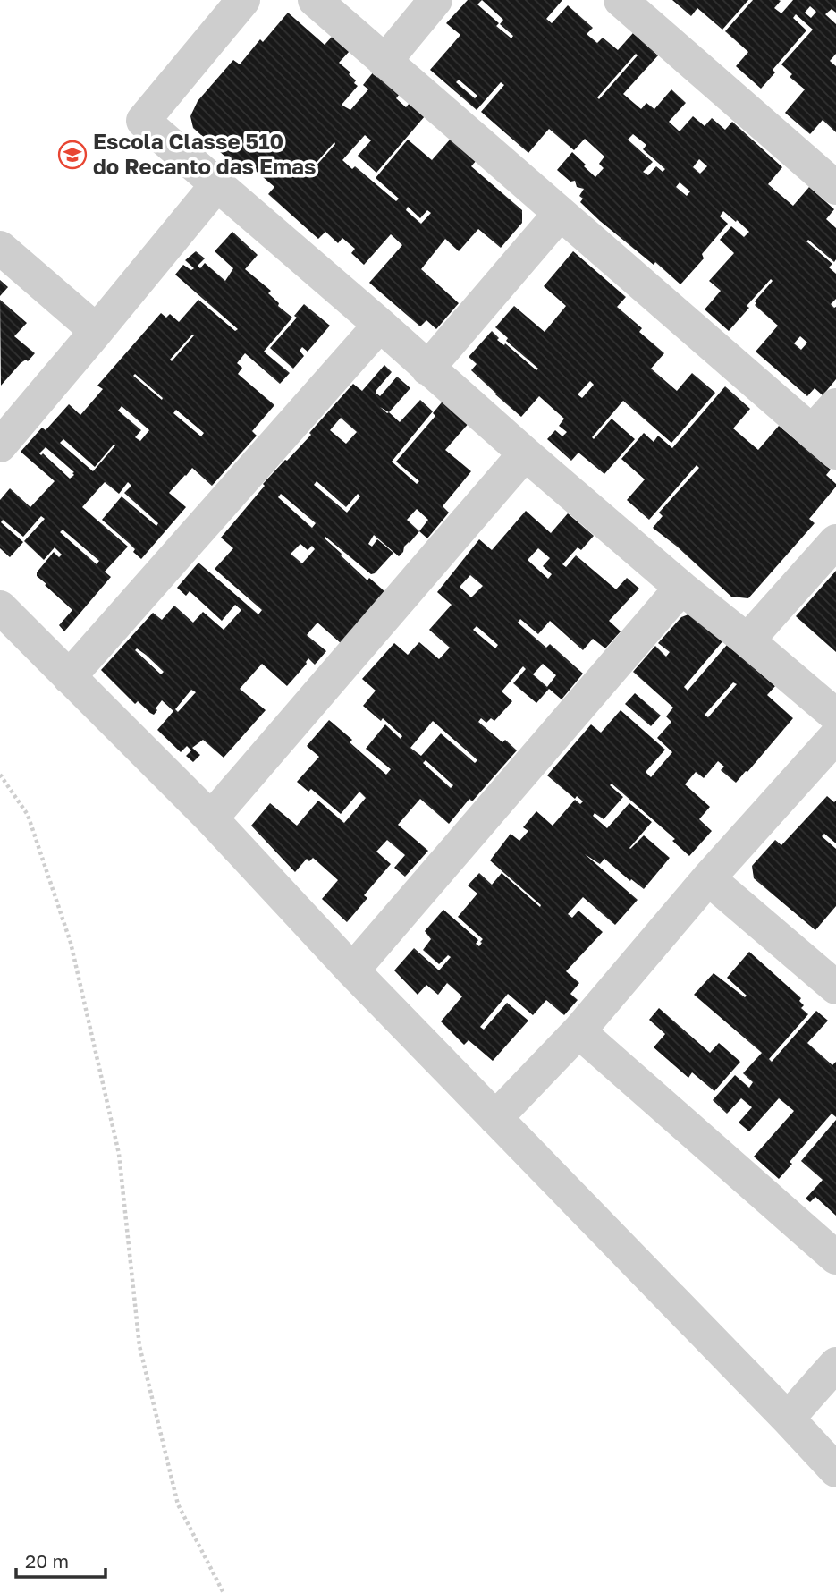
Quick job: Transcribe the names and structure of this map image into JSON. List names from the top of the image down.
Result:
{
  "places": {
    "school or university": ["Escola Classe 510 do Recanto das Emas"]
  },
  "scale_bar": "20 m"
}
